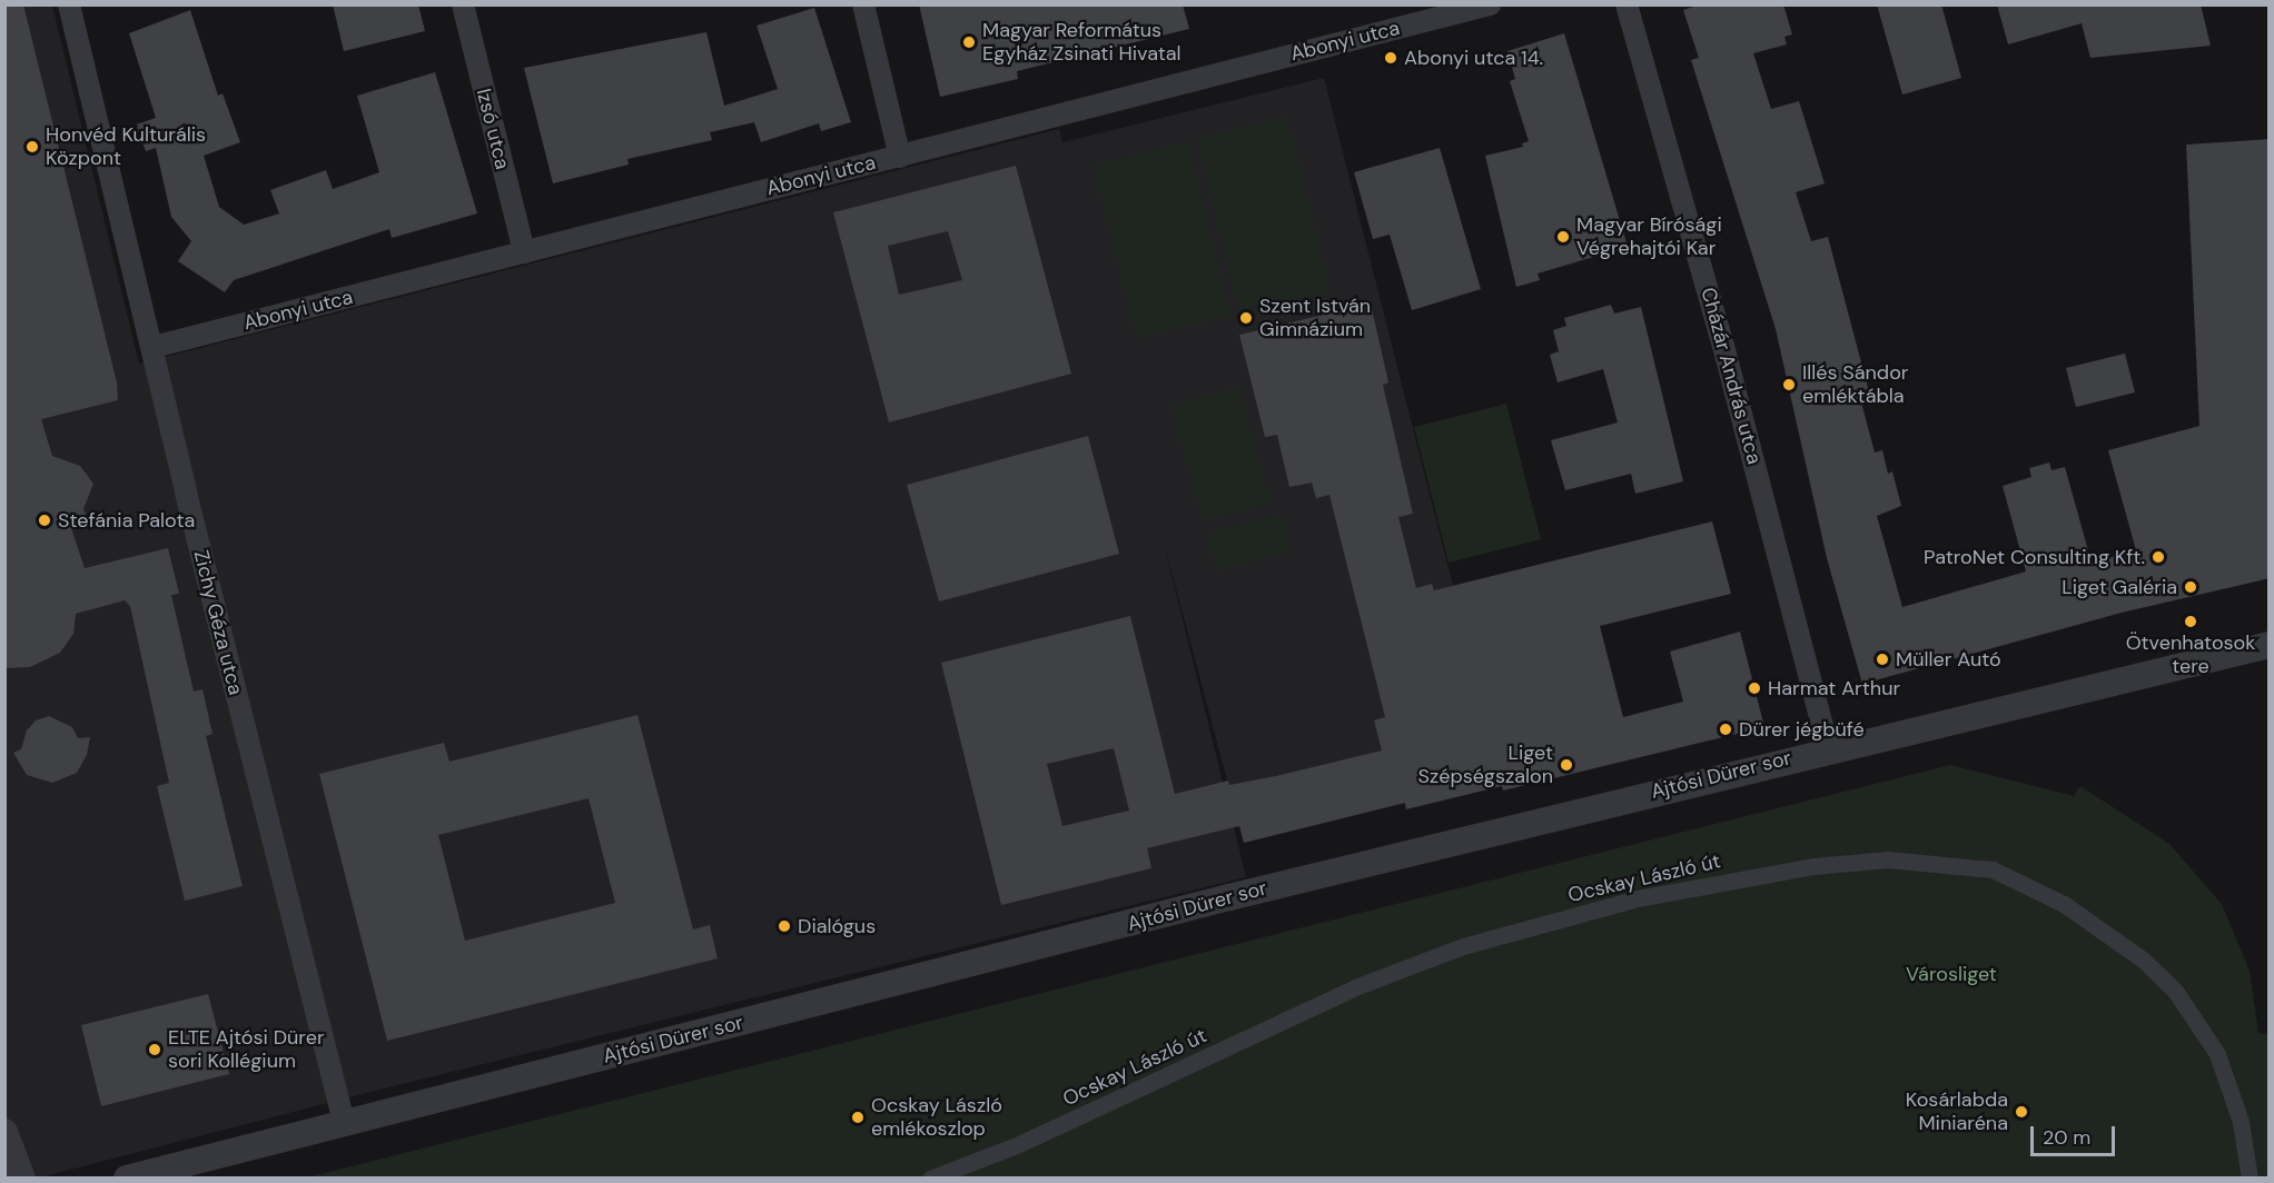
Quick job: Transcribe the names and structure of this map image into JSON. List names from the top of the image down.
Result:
{
  "streets": {
    "street": [
      "Abonyi utca",
      "Izsó utca",
      "Cházár András utca",
      "Zichy Géza utca",
      "Ajtósi Dürer sor",
      "Ocskay László út"
    ]
  },
  "crossings": [
    ["Abonyi utca", "Izsó utca"],
    ["Abonyi utca", "Zichy Géza utca"],
    ["Cházár András utca", "Ajtósi Dürer sor"],
    ["Zichy Géza utca", "Ajtósi Dürer sor"]
  ],
  "parks": ["Városliget"],
  "places": [
    "Magyar Református Egyház Zsinati Hivatal",
    "Abonyi utca 14.",
    "Honvéd Kulturális Központ",
    "Magyar Bírósági Végrehajtói Kar",
    "Szent István Gimnázium",
    "Illés Sándor emléktábla",
    "Stefánia Palota",
    "PatroNet Consulting Kft.",
    "Liget Galéria",
    "Ötvenhatosok tere",
    "Müller Autó",
    "Harmat Arthur",
    "Dürer jégbüfé",
    "Liget Szépségszalon",
    "Dialógus",
    "ELTE Ajtósi Dürer sori Kollégium",
    "Kosárlabda Miniaréna",
    "Ocskay László emlékoszlop"
  ],
  "scale_bar": "20 m"
}
